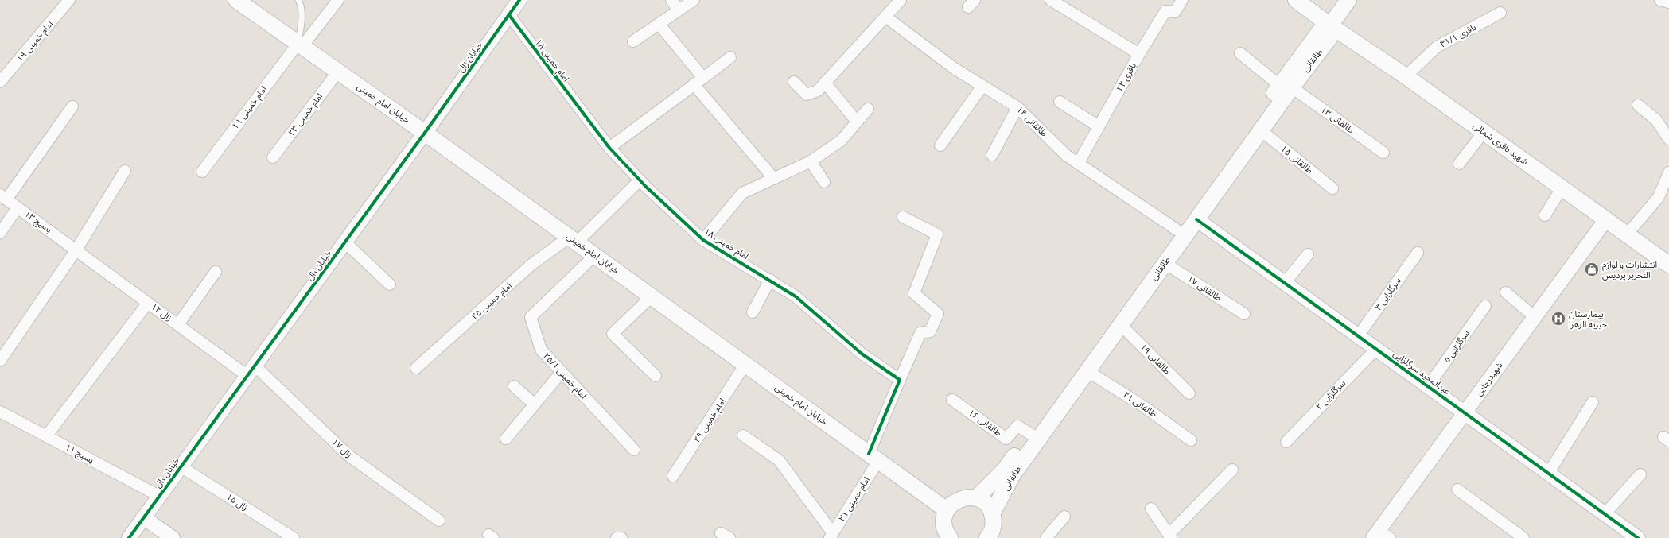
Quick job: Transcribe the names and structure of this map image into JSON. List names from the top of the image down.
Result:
{
  "streets": {
    "main road": ["طالقانی", "خیابان امام خمینی", "شهید باقری شمالی"],
    "street": [
      "باقری ۳۱/۱",
      "امام خمینی ۱۹",
      "خیابان زال",
      "امام خمینی ۱۸",
      "باقری ۲۲",
      "امام خمینی ۲۱",
      "امام خمینی ۲۳",
      "طالقانی ۱۳",
      "طالقانی ۱۴",
      "طالقانی ۱۵",
      "بسیج ۱۳",
      "طالقانی ۱۷",
      "سرگلزایی ۳",
      "امام خمینی ۲۵",
      "زال ۱۴",
      "سرگلزایی ۵",
      "طالقانی ۱۹",
      "عبدالمجید سرگلزایی",
      "امام خمینی ۲۵/۱",
      "شهیدرجایی",
      "سرگلزایی ۲",
      "طالقانی ۲۱",
      "امام خمینی ۲۹",
      "طالقانی ۱۶",
      "زال ۱۷",
      "بسیج ۱۱",
      "امام خمینی ۳۱",
      "زال ۱۵"
    ]
  },
  "crossings": [
    ["باقری ۳۱/۱", "شهید باقری شمالی"],
    ["خیابان زال", "امام خمینی ۱۸"],
    ["خیابان زال", "خیابان امام خمینی"],
    ["خیابان زال", "زال ۱۴"],
    ["خیابان زال", "زال ۱۷"],
    ["خیابان زال", "بسیج ۱۱"],
    ["خیابان زال", "زال ۱۵"],
    ["امام خمینی ۱۸", "امام خمینی ۲۵"],
    ["طالقانی", "طالقانی ۱۳"],
    ["طالقانی", "طالقانی ۱۴"],
    ["طالقانی", "شهید باقری شمالی"],
    ["طالقانی", "طالقانی ۱۵"],
    ["طالقانی", "طالقانی ۱۷"],
    ["طالقانی", "طالقانی ۱۹"],
    ["طالقانی", "عبدالمجید سرگلزایی"],
    ["طالقانی", "طالقانی ۲۱"],
    ["طالقانی", "طالقانی ۱۶"],
    ["باقری ۲۲", "طالقانی ۱۴"],
    ["خیابان امام خمینی", "امام خمینی ۲۱"],
    ["خیابان امام خمینی", "امام خمینی ۲۳"],
    ["خیابان امام خمینی", "امام خمینی ۲۵"],
    ["خیابان امام خمینی", "امام خمینی ۲۵/۱"],
    ["خیابان امام خمینی", "امام خمینی ۲۹"],
    ["خیابان امام خمینی", "امام خمینی ۳۱"],
    ["شهید باقری شمالی", "شهیدرجایی"],
    ["بسیج ۱۳", "زال ۱۴"],
    ["سرگلزایی ۳", "عبدالمجید سرگلزایی"],
    ["زال ۱۴", "زال ۱۷"],
    ["سرگلزایی ۵", "عبدالمجید سرگلزایی"],
    ["عبدالمجید سرگلزایی", "شهیدرجایی"],
    ["عبدالمجید سرگلزایی", "سرگلزایی ۲"]
  ],
  "places": {
    "shop": ["انتشارات و لوازم التحریر پردیس"],
    "hospital": ["بیمارستان خیریه الزهرا"]
  }
}
